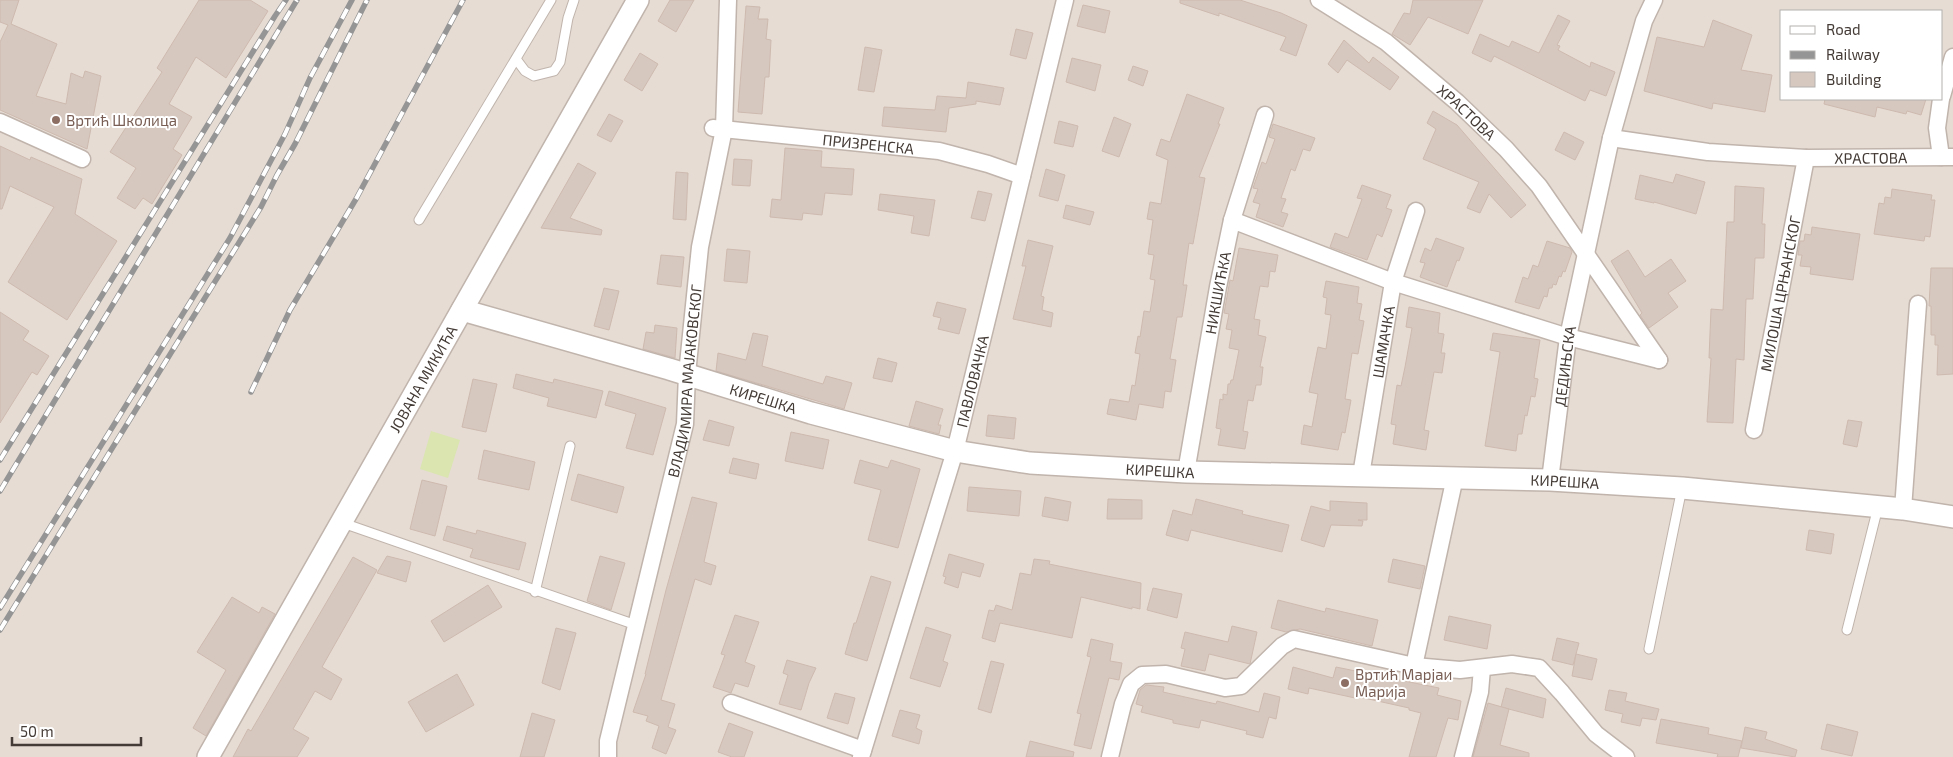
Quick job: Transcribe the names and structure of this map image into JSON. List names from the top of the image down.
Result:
{
  "streets": {
    "street": [
      "ХРАСТОВА",
      "ПРИЗРЕНСКА",
      "НИКШИЋКА",
      "МИЛОША ЦРЊАНСКОГ",
      "ШАМАЧКА",
      "ДЕДИЊСКА",
      "ЈОВАНА МИКИЋА",
      "ВЛАДИМИРА МАЈАКОВСКОГ",
      "ПАВЛОВАЧКА",
      "КИРЕШКА"
    ]
  },
  "crossings": [
    ["ХРАСТОВА", "МИЛОША ЦРЊАНСКОГ"],
    ["ХРАСТОВА", "ДЕДИЊСКА"],
    ["ПРИЗРЕНСКА", "ВЛАДИМИРА МАЈАКОВСКОГ"],
    ["ПРИЗРЕНСКА", "ПАВЛОВАЧКА"],
    ["НИКШИЋКА", "КИРЕШКА"],
    ["ШАМАЧКА", "КИРЕШКА"],
    ["ДЕДИЊСКА", "КИРЕШКА"],
    ["ЈОВАНА МИКИЋА", "КИРЕШКА"],
    ["ВЛАДИМИРА МАЈАКОВСКОГ", "КИРЕШКА"],
    ["ПАВЛОВАЧКА", "КИРЕШКА"]
  ],
  "places": ["Вртић Школица", "Вртић Марјаи Марија"],
  "legend": ["Road", "Railway", "Building"],
  "scale_bar": "50 m"
}
